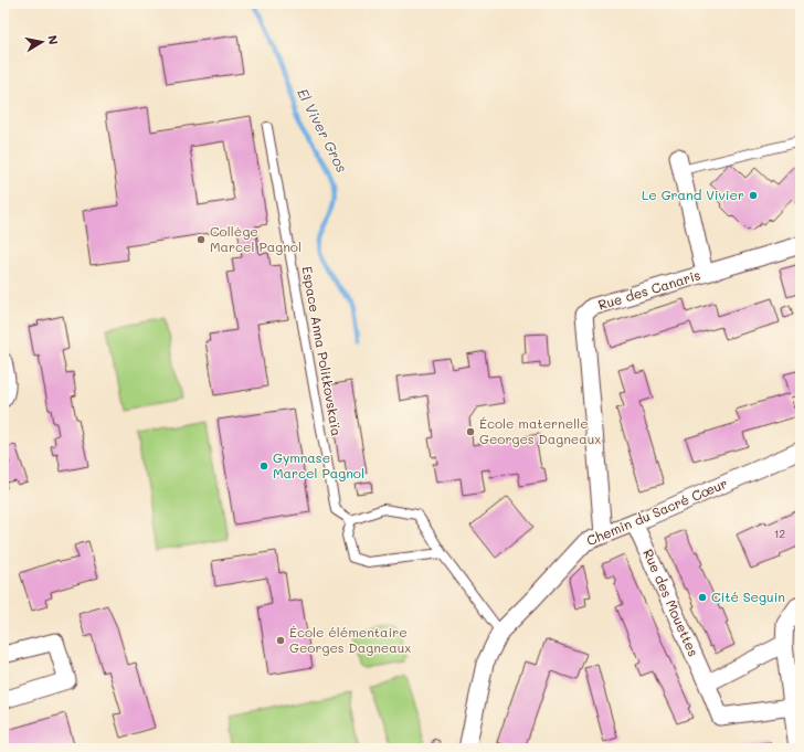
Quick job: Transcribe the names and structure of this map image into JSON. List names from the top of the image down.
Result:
{
  "streets": {
    "street": ["Rue des Canaris", "Chemin du Sacré Cœur", "Rue des Mouettes"],
    "lane": ["Espace Anna Politkovskaïa"]
  },
  "crossings": [
    ["Rue des Canaris", "Chemin du Sacré Cœur"],
    ["Chemin du Sacré Cœur", "Rue des Mouettes"]
  ],
  "water": ["El Viver Gros"],
  "places": [
    "Le Grand Vivier",
    "Collège Marcel Pagnol",
    "École maternelle Georges Dagneaux",
    "Gymnase Marcel Pagnol",
    "Cité Seguin",
    "École élémentaire Georges Dagneaux"
  ],
  "house_numbers": ["12"],
  "north": "right"
}
